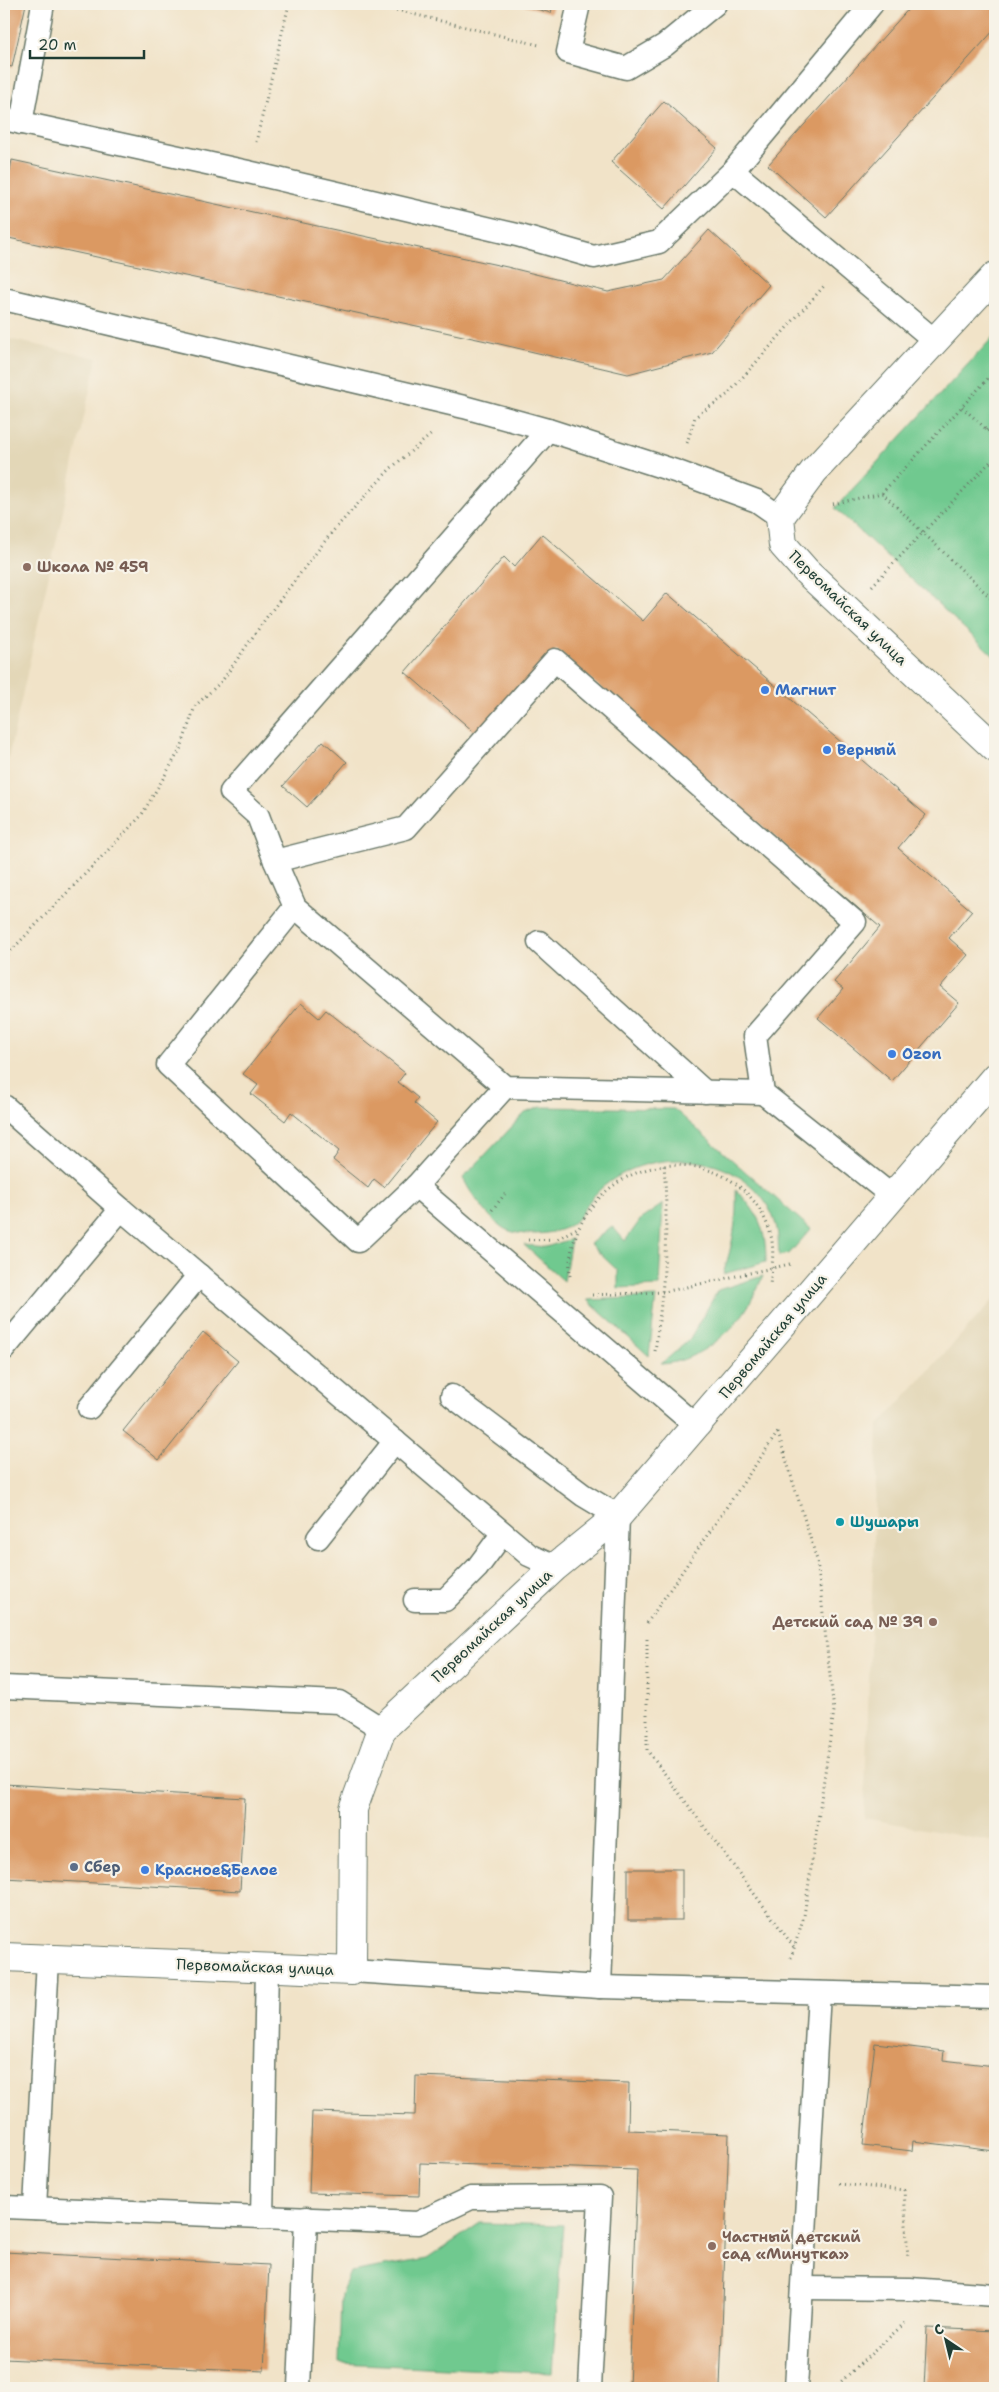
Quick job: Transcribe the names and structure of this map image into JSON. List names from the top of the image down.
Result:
{
  "streets": {
    "street": ["Первомайская улица"]
  },
  "places": [
    "Школа № 459",
    "Магнит",
    "Верный",
    "Ozon",
    "Шушары",
    "Детский сад № 39",
    "Сбер",
    "Красное&Белое",
    "Частный детский сад «Минутка»"
  ],
  "scale_bar": "20 m",
  "north": "top left"
}
